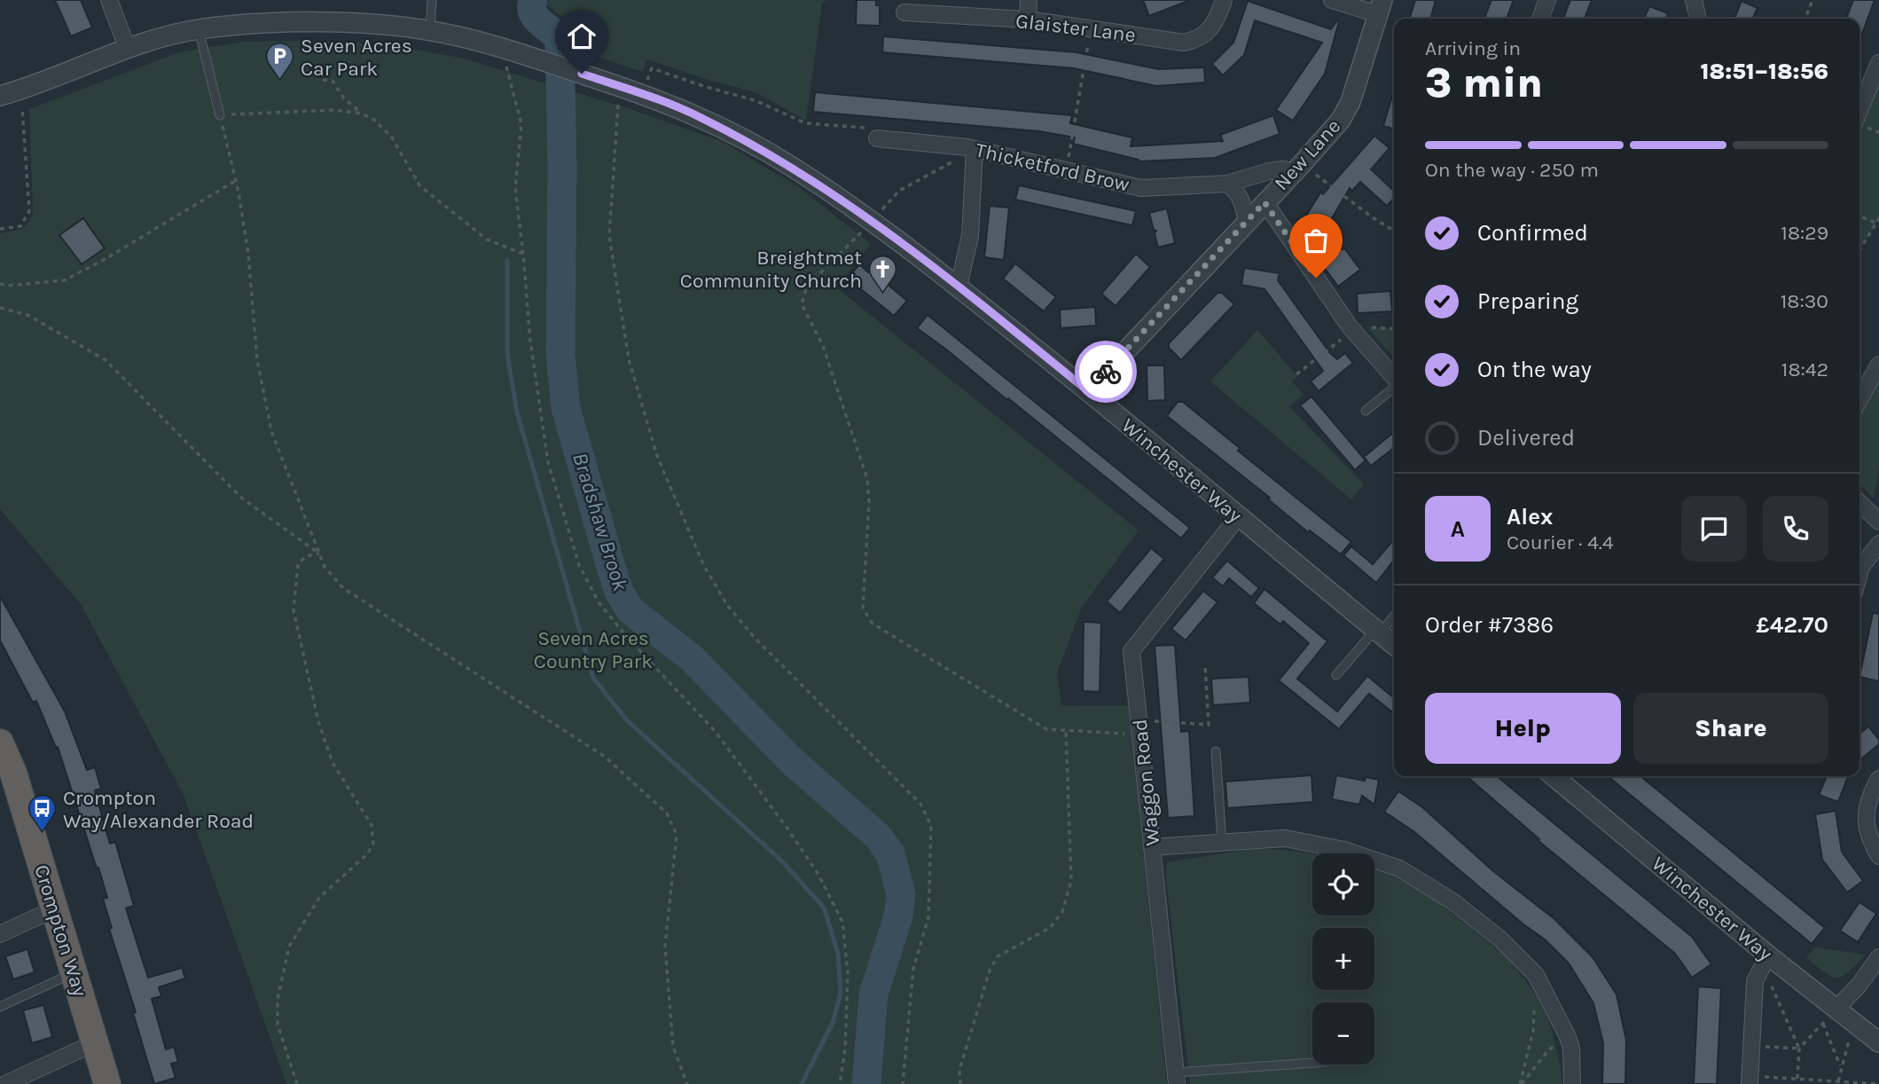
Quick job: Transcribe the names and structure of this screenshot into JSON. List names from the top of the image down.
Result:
{
  "streets": {
    "highway": ["Crompton Way"],
    "street": [
      "Glaister Lane",
      "New Lane",
      "Thicketford Brow",
      "Winchester Way",
      "Waggon Road"
    ]
  },
  "crossings": [
    ["New Lane", "Thicketford Brow"],
    ["New Lane", "Winchester Way"],
    ["Winchester Way", "Waggon Road"]
  ],
  "water": ["Bradshaw Brook"],
  "parks": ["Seven Acres Country Park"],
  "places": {
    "parking": ["Seven Acres Car Park"],
    "church": ["Breightmet Community Church"],
    "bus stop": ["Crompton Way/Alexander Road"]
  },
  "page": {
    "heading": ["3 min", "Arriving in", "18:51–18:56"],
    "panel": [
      "Alex",
      "Courier · 4.4",
      "Order #7386",
      "£42.70"
    ],
    "bar": "On the way · 250 m",
    "list": [
      ["Confirmed", "18:29"],
      ["Preparing", "18:30"],
      ["On the way", "18:42"],
      "Delivered"
    ],
    "round": "A",
    "buttons": ["Help", "Share"],
    "map_buttons": ["+", "−"]
  }
}
